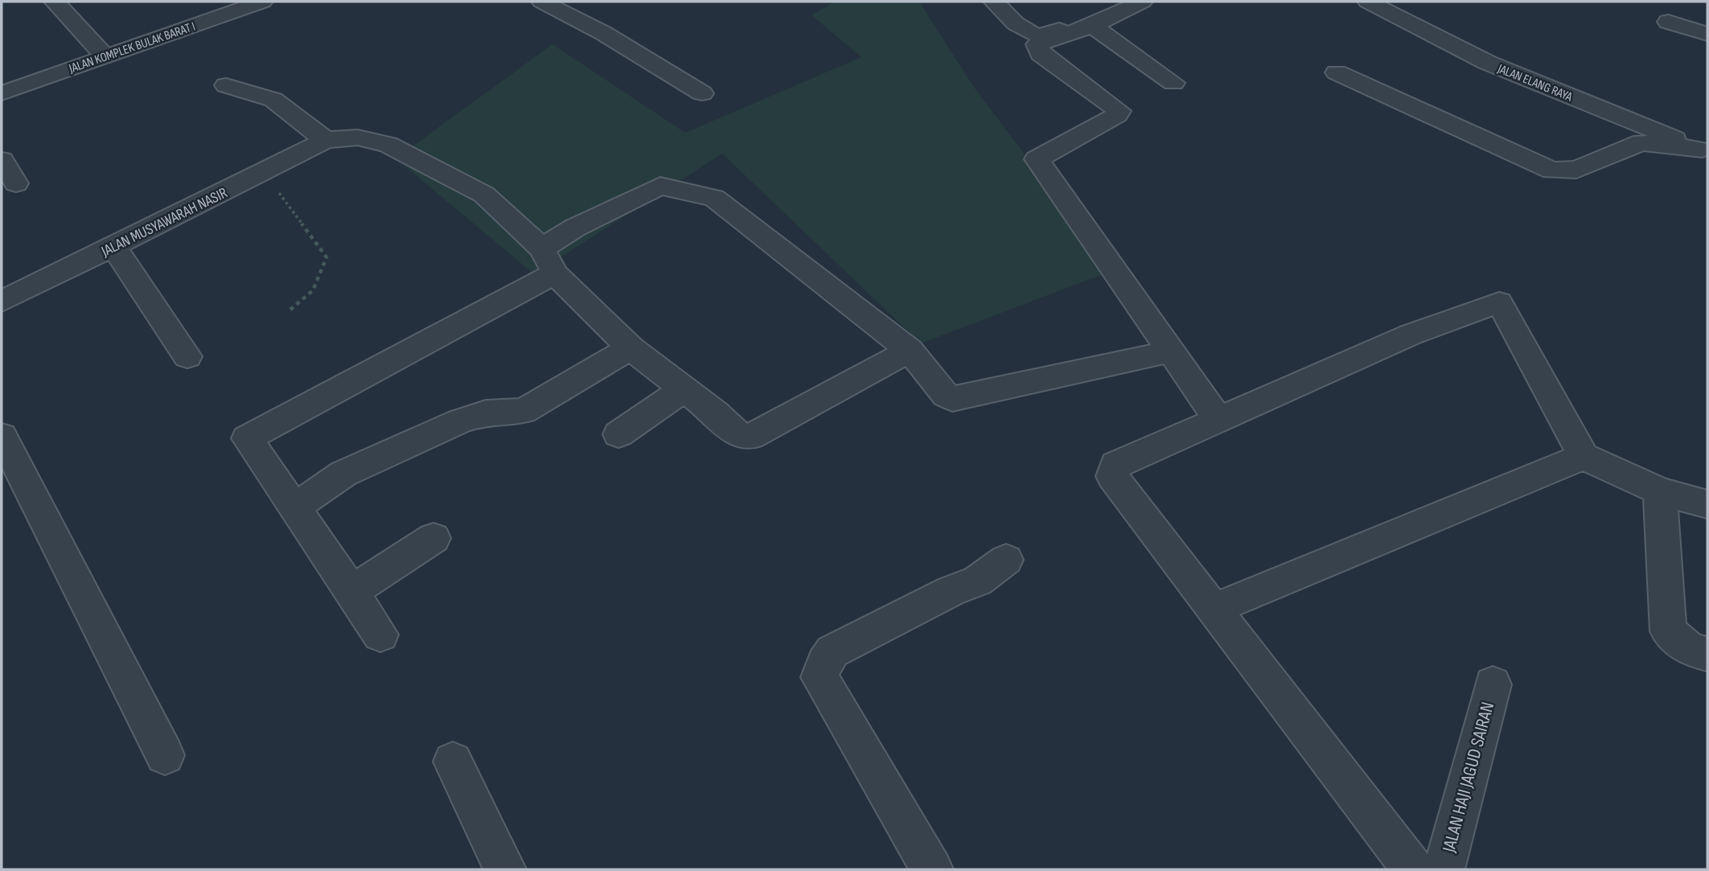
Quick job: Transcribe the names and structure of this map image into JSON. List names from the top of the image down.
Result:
{
  "streets": {
    "street": [
      "JALAN KOMPLEK BULAK BARAT I",
      "JALAN ELANG RAYA",
      "JALAN MUSYAWARAH NASIR",
      "JALAN HAJI JAGUD SAIRAN"
    ]
  }
}
